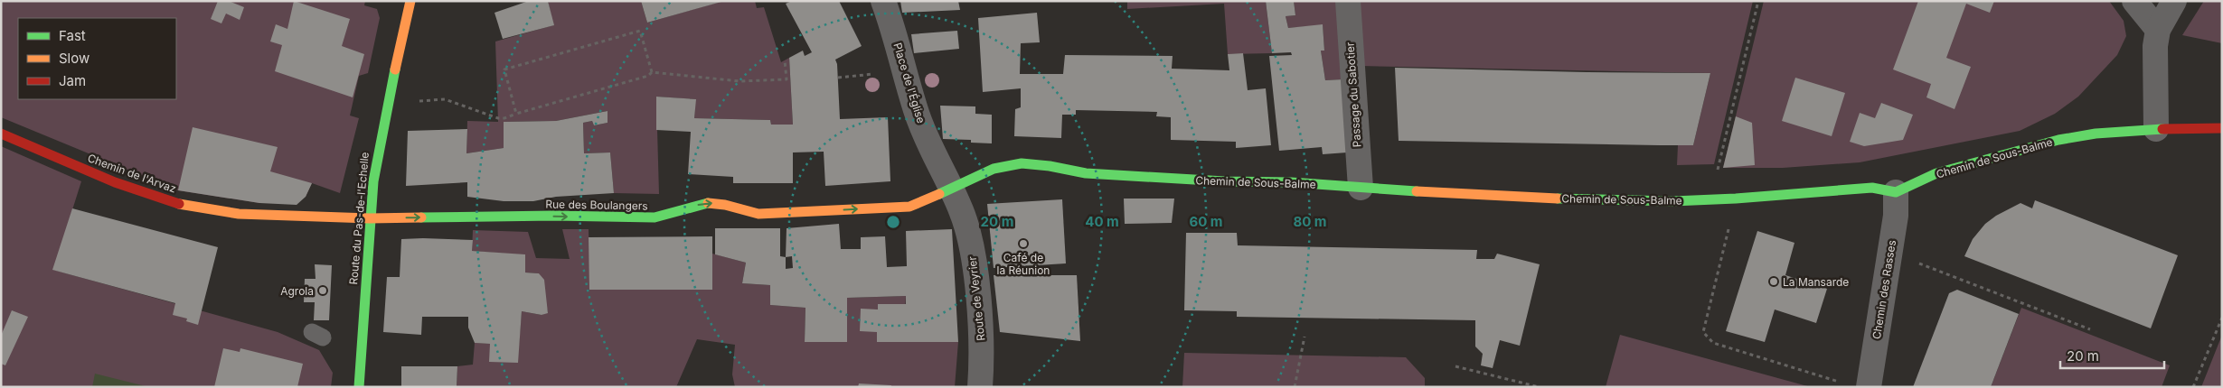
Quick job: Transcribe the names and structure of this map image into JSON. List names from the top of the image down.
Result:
{
  "streets": {
    "street": [
      "Place de l'Église",
      "Passage du Sabotier",
      "Chemin de Sous-Balme",
      "Chemin de l'Arvaz",
      "Rue des Boulangers",
      "Route du Pas-de-l'Echelle",
      "Chemin des Rasses",
      "Route de Veyrier"
    ]
  },
  "crossings": [
    ["Place de l'Église", "Chemin de Sous-Balme"],
    ["Place de l'Église", "Rue des Boulangers"],
    ["Place de l'Église", "Route de Veyrier"],
    ["Passage du Sabotier", "Chemin de Sous-Balme"],
    ["Chemin de Sous-Balme", "Rue des Boulangers"],
    ["Chemin de Sous-Balme", "Chemin des Rasses"],
    ["Chemin de Sous-Balme", "Route de Veyrier"],
    ["Chemin de l'Arvaz", "Rue des Boulangers"],
    ["Chemin de l'Arvaz", "Route du Pas-de-l'Echelle"],
    ["Rue des Boulangers", "Route du Pas-de-l'Echelle"],
    ["Rue des Boulangers", "Route de Veyrier"]
  ],
  "one_way": ["Rue des Boulangers"],
  "places": ["Café de la Réunion", "La Mansarde", "Agrola"],
  "legend": ["Fast", "Slow", "Jam"],
  "scale_bar": "20 m",
  "rings": [
    "20 m",
    "40 m",
    "60 m",
    "80 m"
  ]
}
